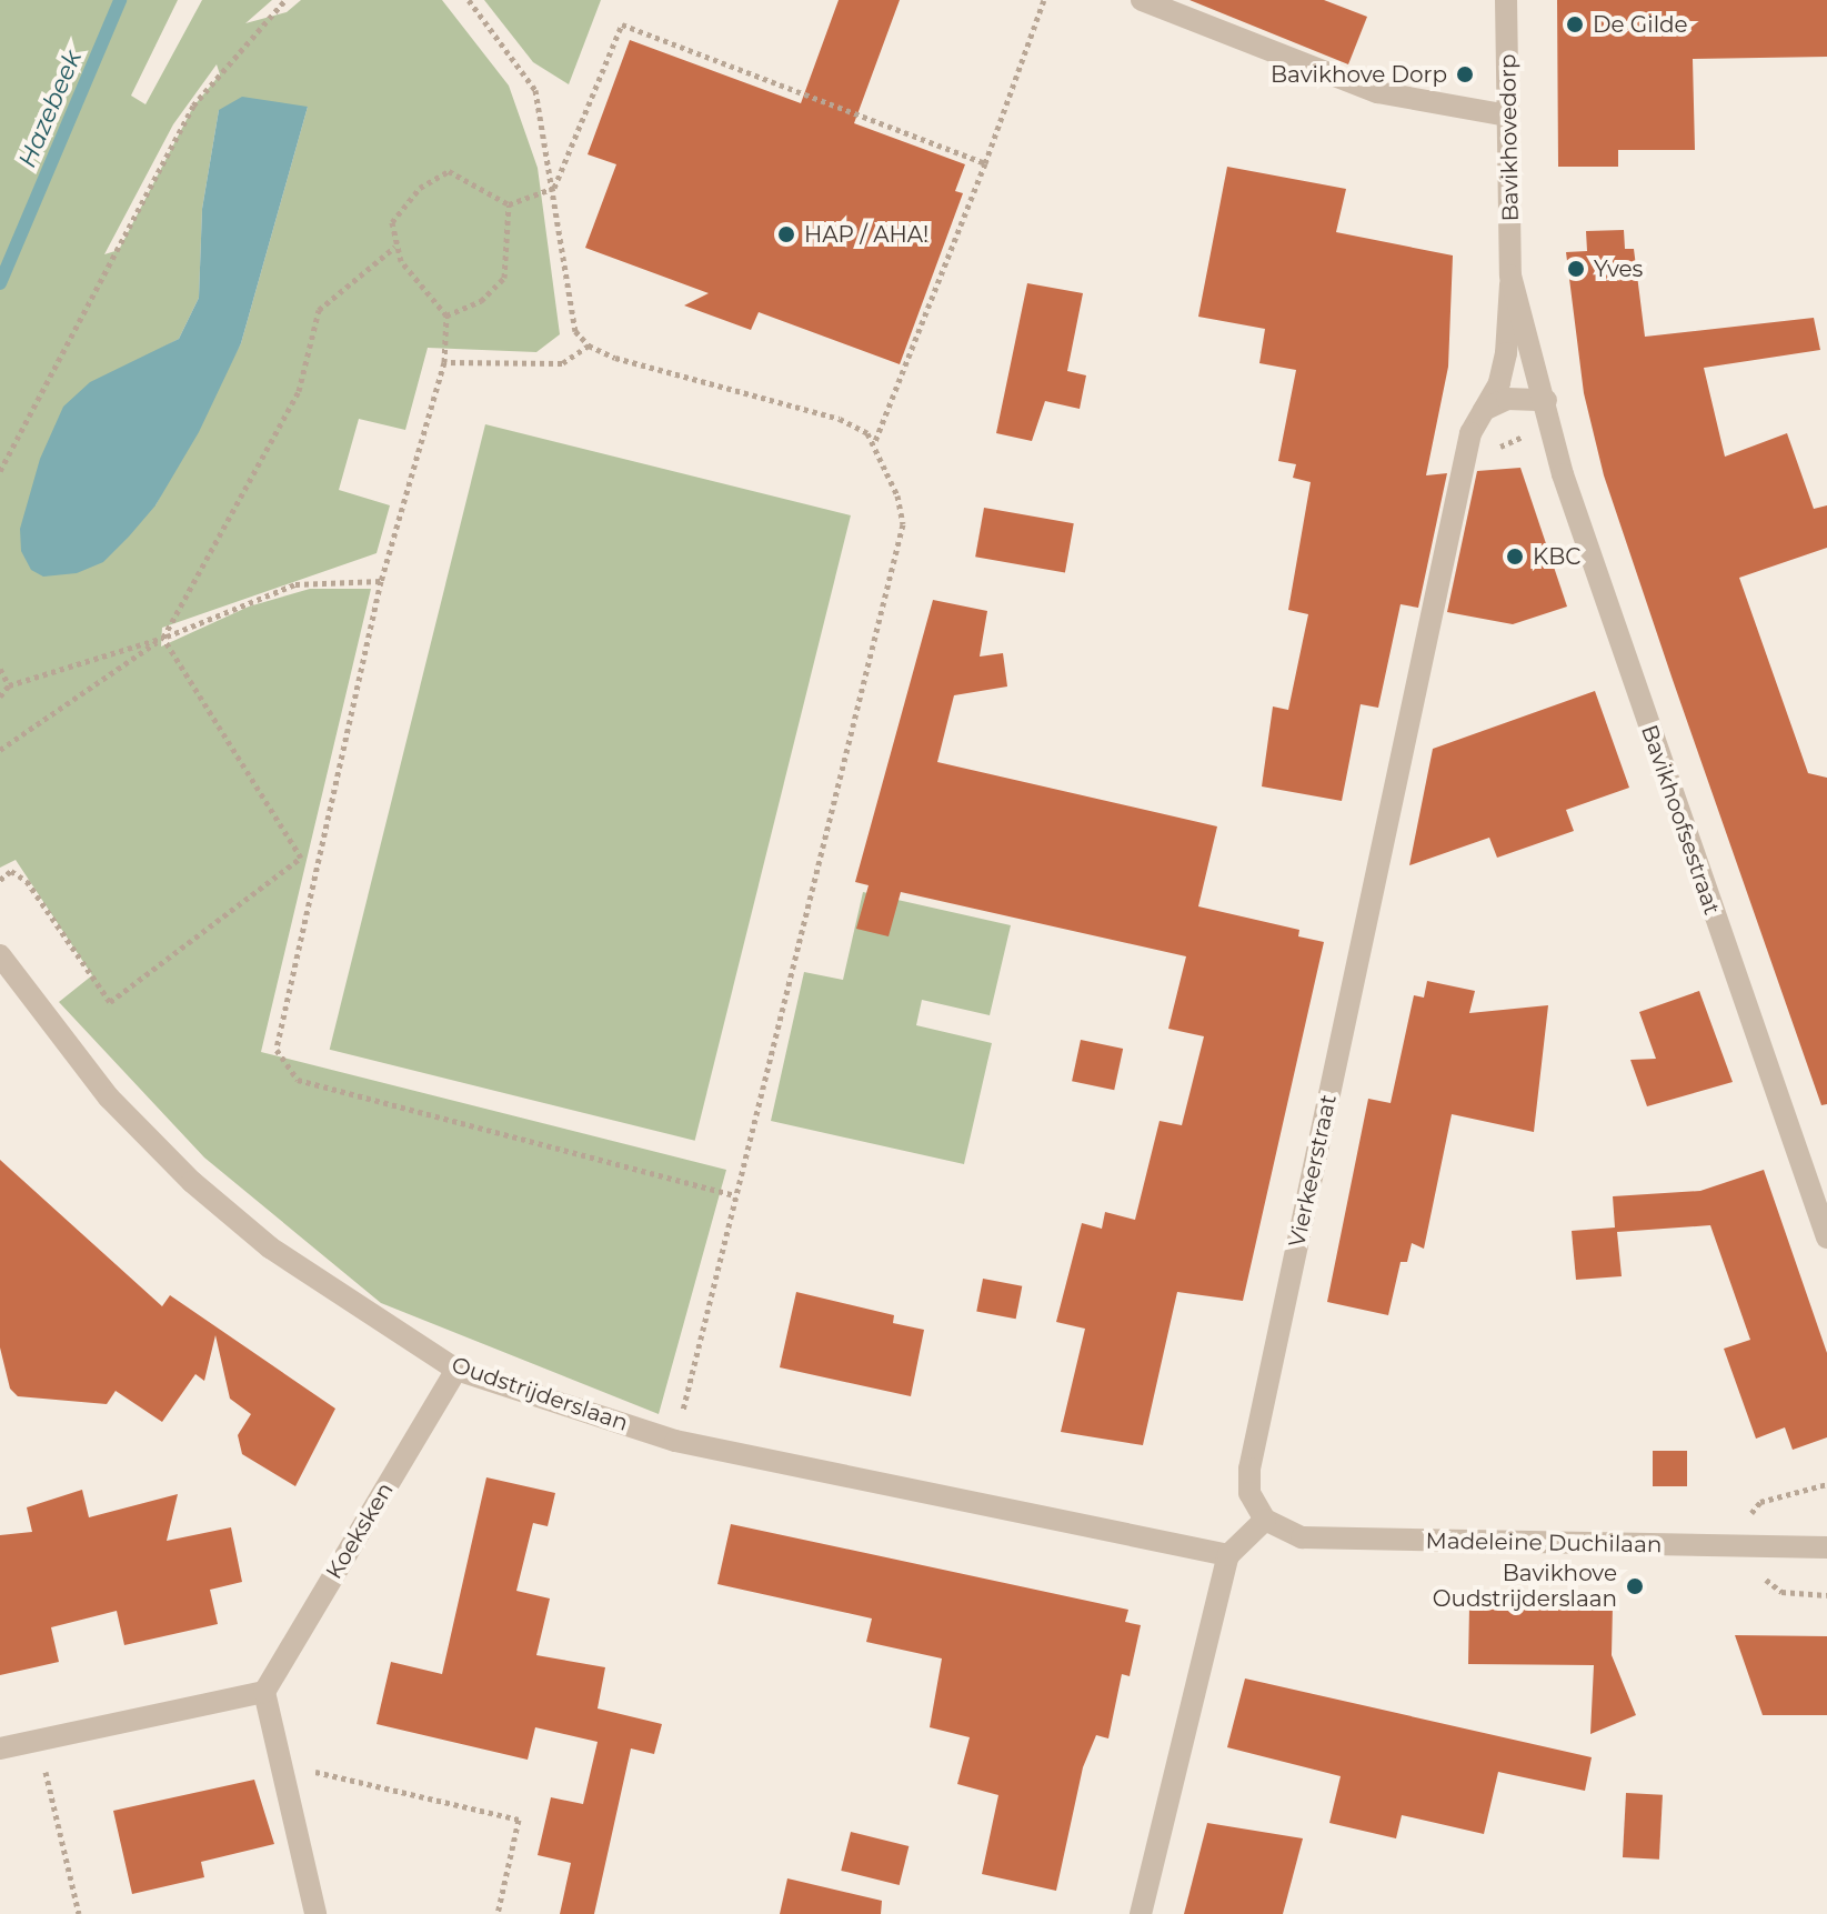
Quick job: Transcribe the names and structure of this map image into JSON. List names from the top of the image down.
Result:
{
  "streets": {
    "street": [
      "Bavikhovedorp",
      "Bavikhoofsestraat",
      "Vierkeerstraat",
      "Oudstrijderslaan",
      "Koeksken",
      "Madeleine Duchilaan"
    ]
  },
  "crossings": [
    ["Bavikhovedorp", "Bavikhoofsestraat"],
    ["Bavikhovedorp", "Vierkeerstraat"],
    ["Vierkeerstraat", "Madeleine Duchilaan"],
    ["Oudstrijderslaan", "Koeksken"]
  ],
  "water": ["Hazebeek"],
  "places": [
    "De Gilde",
    "Bavikhove Dorp",
    "HAP / AHA!",
    "Yves",
    "KBC",
    "Bavikhove Oudstrijderslaan"
  ]
}
